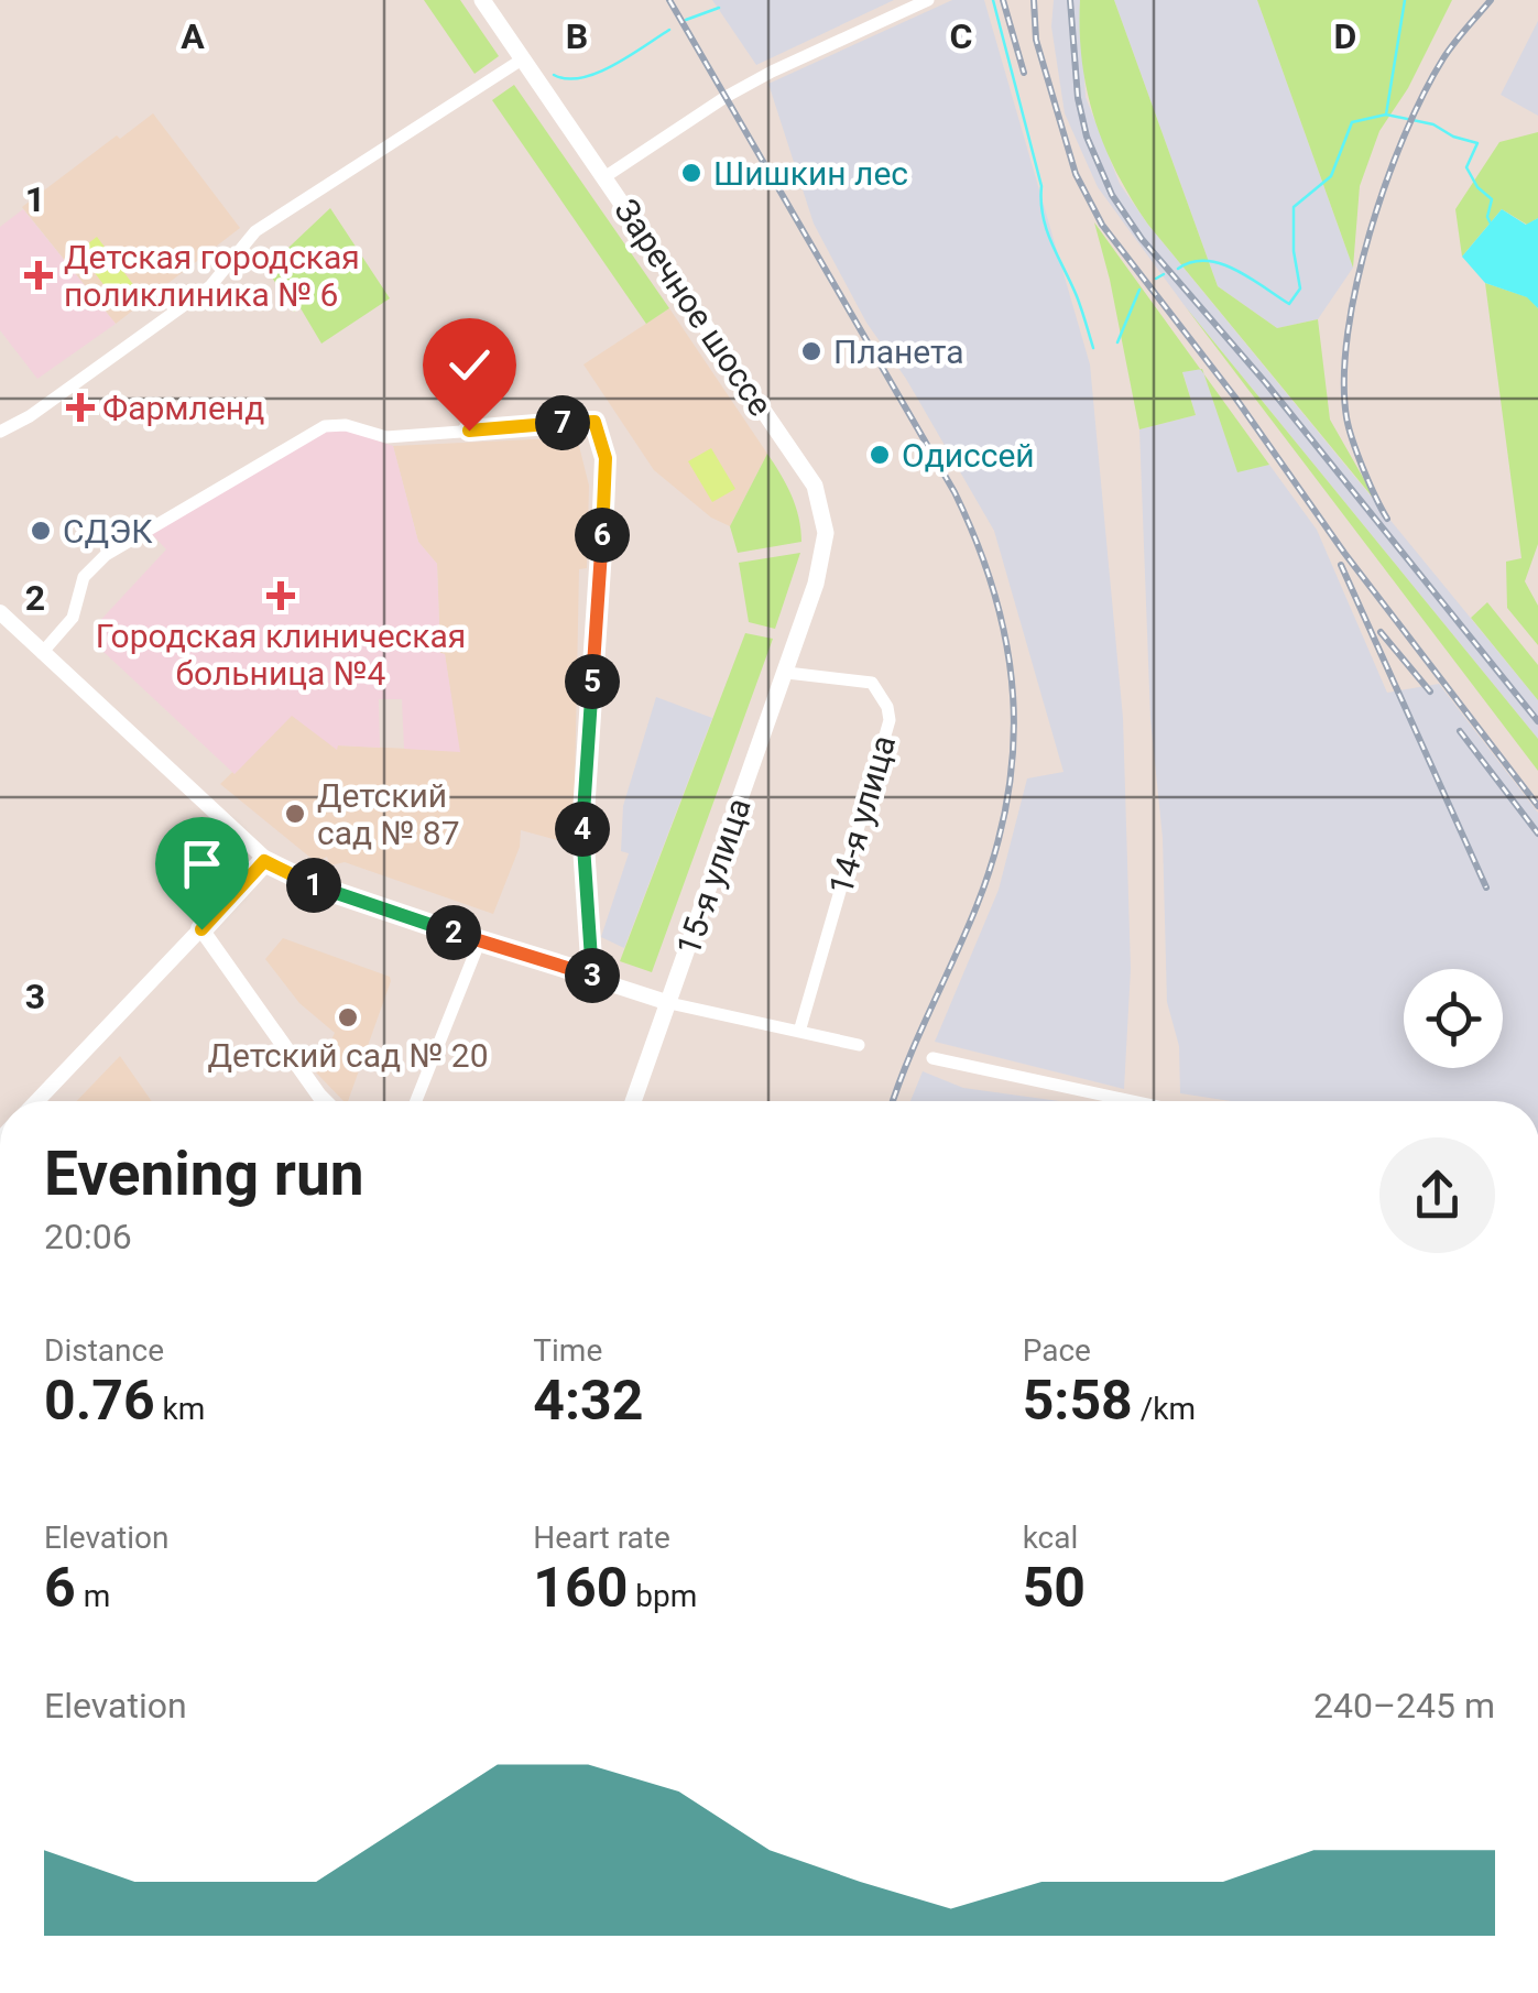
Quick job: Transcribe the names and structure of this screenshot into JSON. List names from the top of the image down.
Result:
{
  "streets": {
    "main road": ["Заречное шоссе", "15-я улица"],
    "street": ["14-я улица"]
  },
  "crossings": [
    ["Заречное шоссе", "15-я улица"],
    ["14-я улица", "15-я улица"]
  ],
  "places": {
    "other": [
      "Шишкин лес",
      "Планета",
      "Одиссей",
      "СДЭК",
      "Детский сад № 87",
      "Детский сад № 20"
    ],
    "health": ["Детская городская поликлиника № 6", "Фармленд", "Городская клиническая больница №4"]
  },
  "page": {
    "pins": [
      "7",
      "6",
      "5",
      "4",
      "1",
      "2",
      "3"
    ],
    "heading": ["Evening run", "20:06"],
    "stats": [
      ["Distance", "0.76 km"],
      ["Time", "4:32"],
      ["Pace", "5:58 /km"],
      ["Elevation", "6 m"],
      ["Heart rate", "160 bpm"],
      ["kcal", "50"]
    ],
    "chart": ["Elevation", "240–245 m"]
  },
  "grid": {
    "columns": [
      "A",
      "B",
      "C",
      "D"
    ],
    "rows": ["1", "2", "3"]
  }
}
